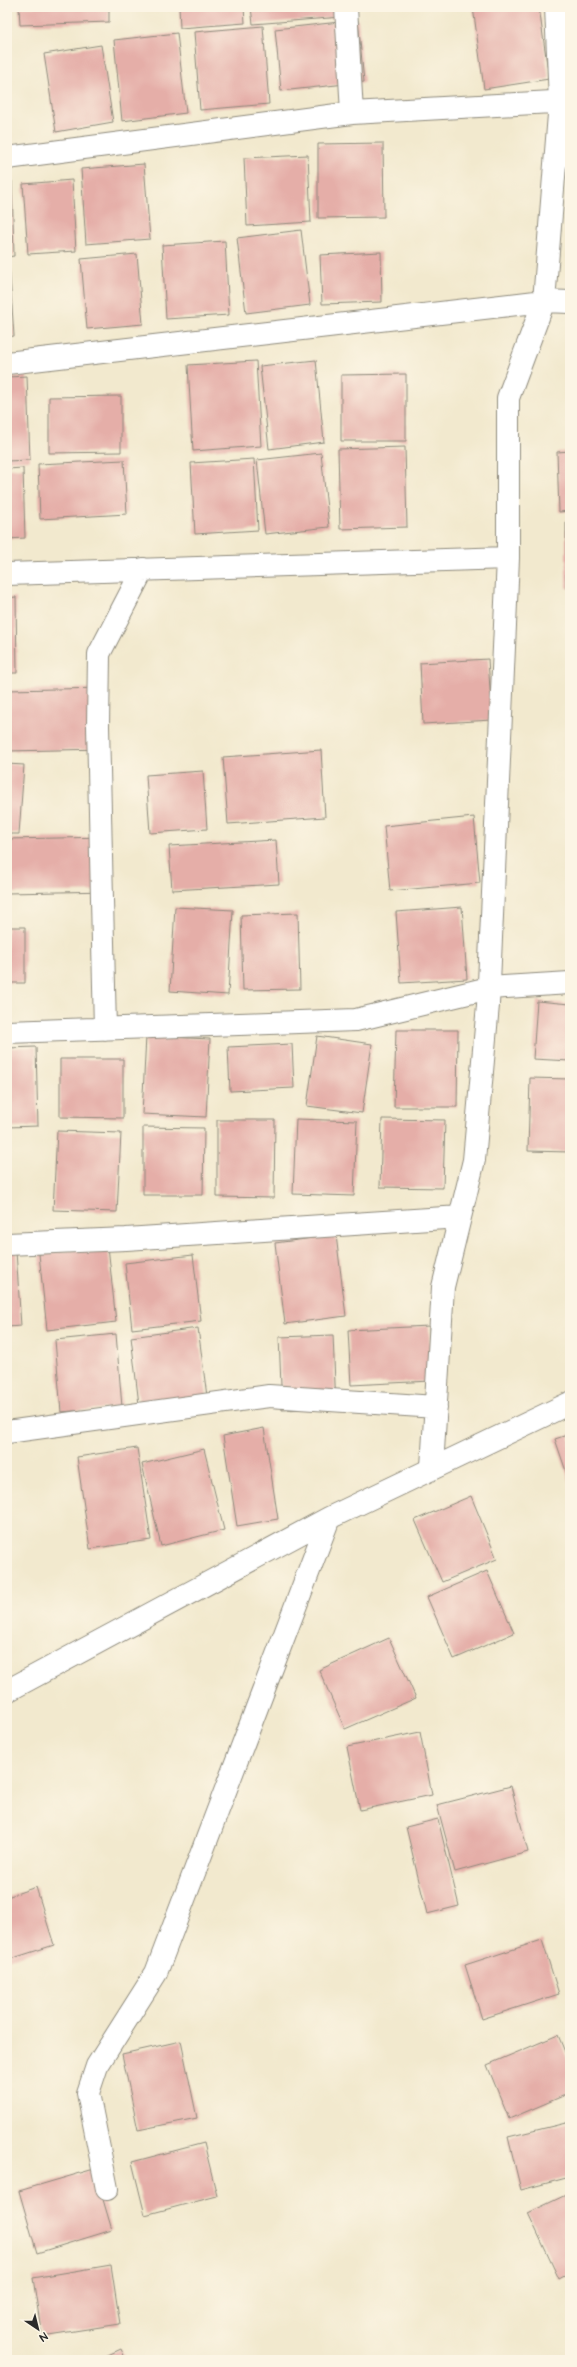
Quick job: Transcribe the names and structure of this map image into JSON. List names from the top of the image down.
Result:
{
  "north": "bottom right"
}
